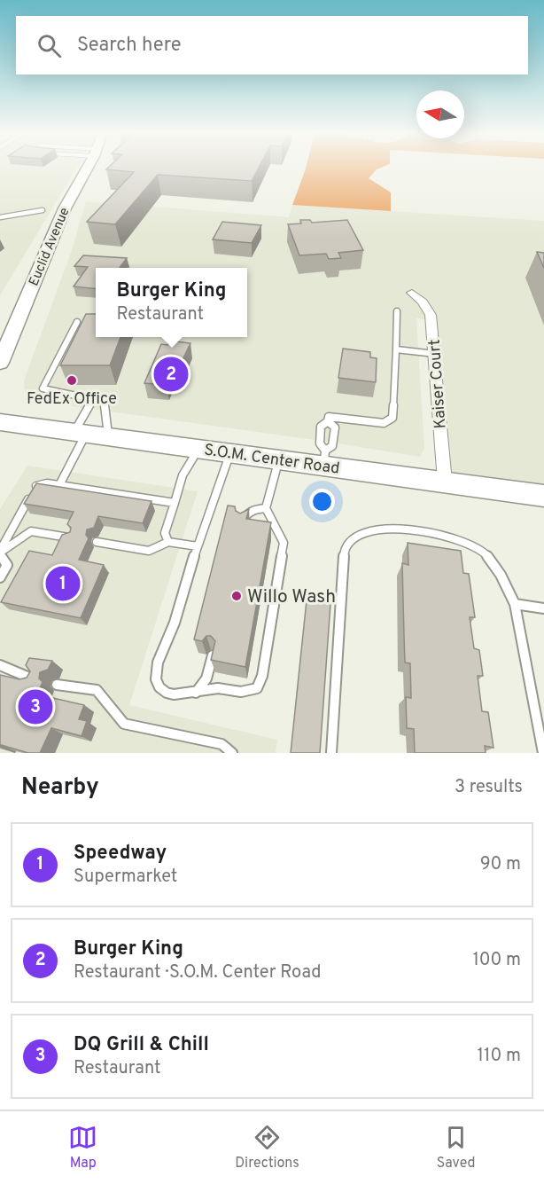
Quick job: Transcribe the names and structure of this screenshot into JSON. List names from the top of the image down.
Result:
{
  "streets": {
    "main road": ["Euclid Avenue", "S.O.M. Center Road"],
    "street": ["Kaiser Court"]
  },
  "crossings": [
    ["Kaiser Court", "S.O.M. Center Road"]
  ],
  "places": ["FedEx Office", "Willo Wash"],
  "north": "left",
  "page": {
    "search": "Search here",
    "popup": ["Burger King", "Restaurant"],
    "pins": ["2", "1", "3"],
    "heading": ["Nearby", "3 results"],
    "list": [
      {
        "mark": "1",
        "name": "Speedway",
        "note": "Supermarket",
        "value": "90 m"
      },
      {
        "mark": "2",
        "name": "Burger King",
        "note": "Restaurant · S.O.M. Center Road",
        "value": "100 m"
      },
      {
        "mark": "3",
        "name": "DQ Grill & Chill",
        "note": "Restaurant",
        "value": "110 m"
      }
    ],
    "nav": ["Map", "Directions", "Saved"]
  }
}
